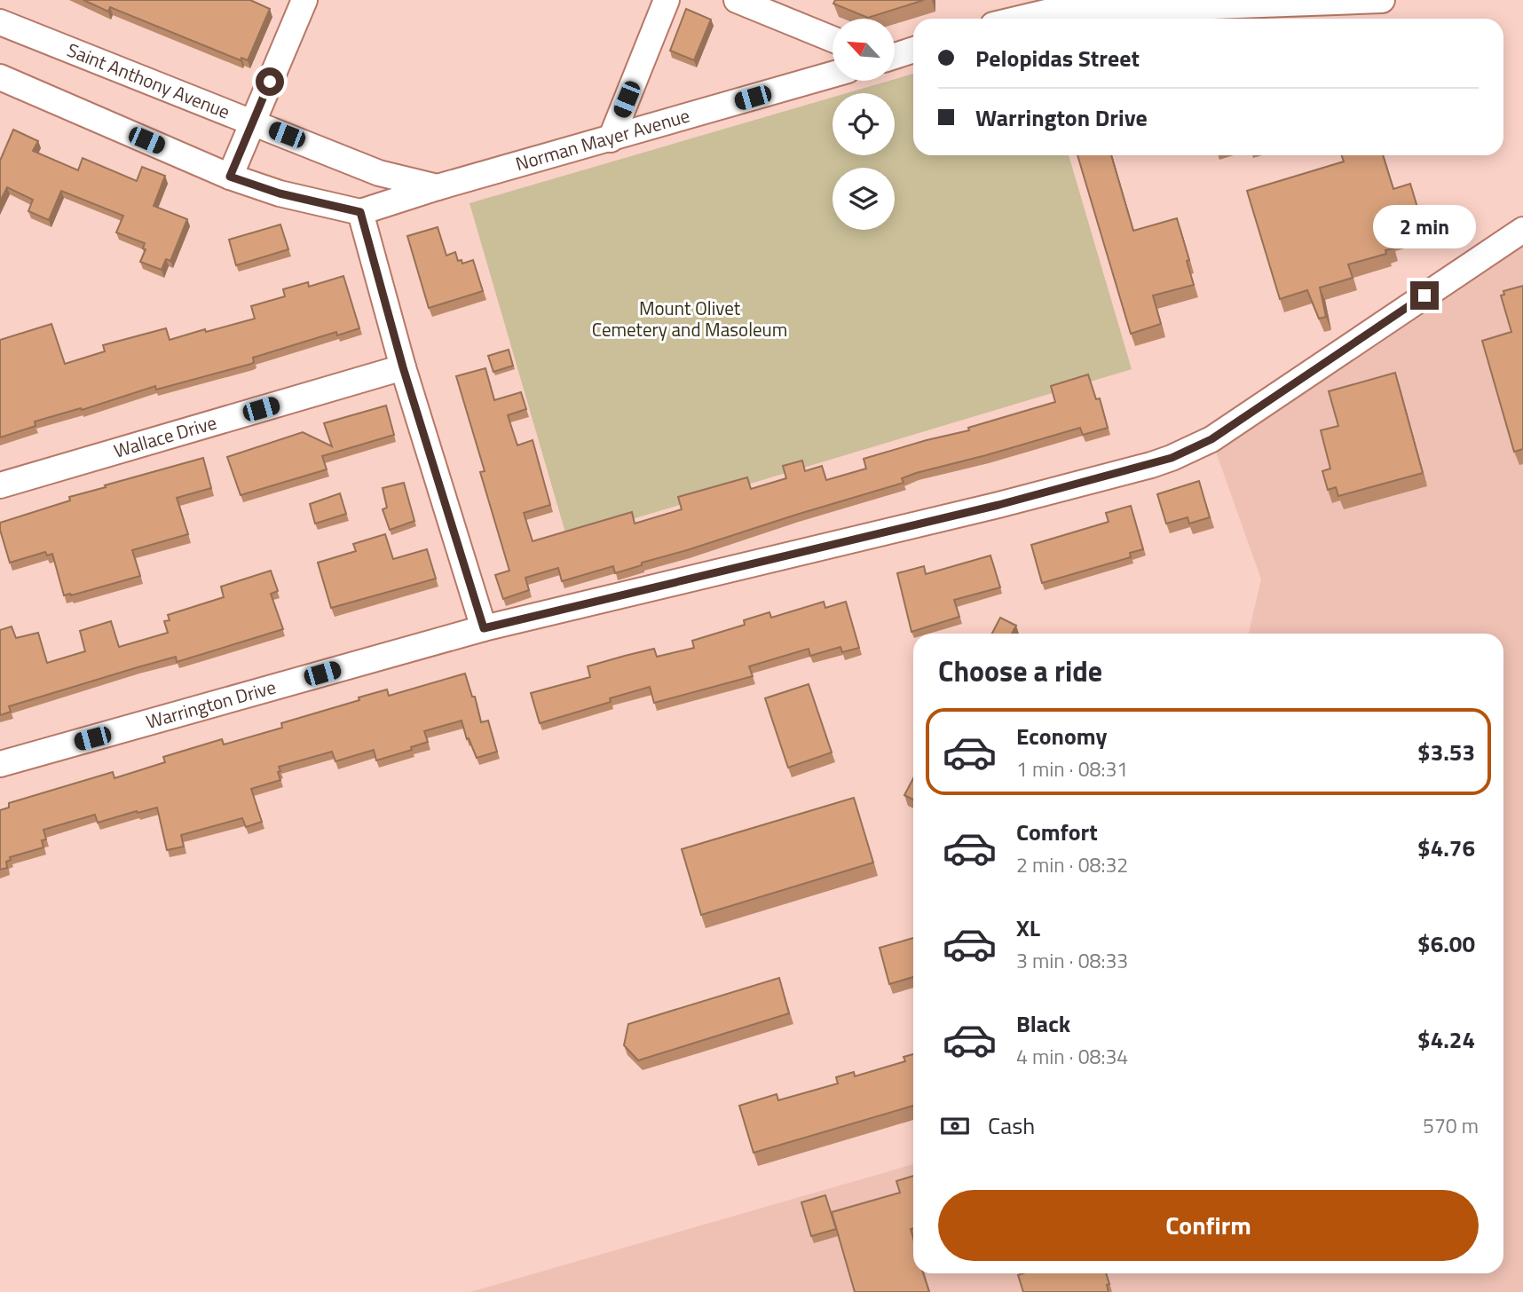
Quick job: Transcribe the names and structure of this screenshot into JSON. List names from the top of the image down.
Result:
{
  "streets": {
    "street": [
      "Saint Anthony Avenue",
      "Norman Mayer Avenue",
      "Wallace Drive",
      "Warrington Drive"
    ]
  },
  "crossings": [
    ["Saint Anthony Avenue", "Norman Mayer Avenue"]
  ],
  "parks": ["Mount Olivet Cemetery and Masoleum"],
  "north": "top left",
  "page": {
    "banner": ["Pelopidas Street", "Warrington Drive"],
    "bubble": "2 min",
    "heading": "Choose a ride",
    "list": [
      {
        "name": "Economy",
        "note": "1 min · 08:31",
        "value": "$3.53"
      },
      {
        "name": "Comfort",
        "note": "2 min · 08:32",
        "value": "$4.76"
      },
      {
        "name": "XL",
        "note": "3 min · 08:33",
        "value": "$6.00"
      },
      {
        "name": "Black",
        "note": "4 min · 08:34",
        "value": "$4.24"
      }
    ],
    "pay": ["Cash", "570 m"],
    "buttons": "Confirm"
  }
}
